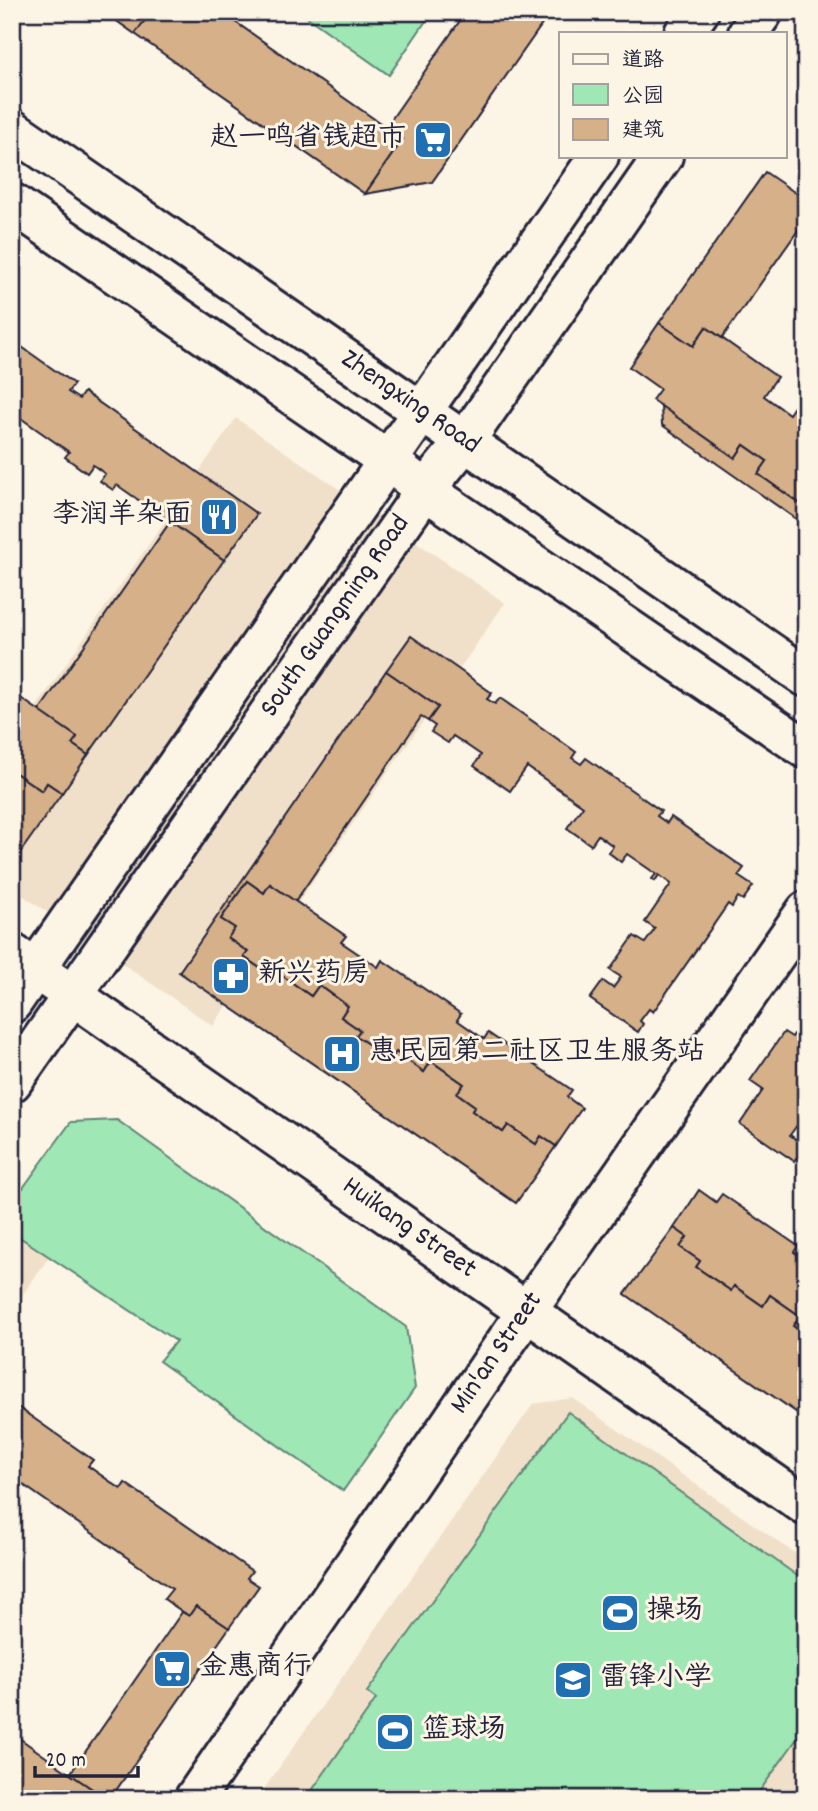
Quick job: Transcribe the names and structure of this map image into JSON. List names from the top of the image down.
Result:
{
  "streets": {
    "main road": [
      "Zhengxing Road",
      "South Guangming Road",
      "Huikang Street",
      "Min'an Street"
    ]
  },
  "crossings": [
    ["Zhengxing Road", "South Guangming Road"],
    ["South Guangming Road", "Huikang Street"],
    ["Huikang Street", "Min'an Street"]
  ],
  "places": {
    "supermarket": ["赵一鸣省钱超市", "金惠商行"],
    "restaurant": ["李润羊杂面"],
    "pharmacy": ["新兴药房"],
    "hospital": ["惠民园第二社区卫生服务站"],
    "sports": ["操场", "篮球场"],
    "school or university": ["雷锋小学"]
  },
  "legend": ["道路", "公园", "建筑"],
  "scale_bar": "20 m"
}
